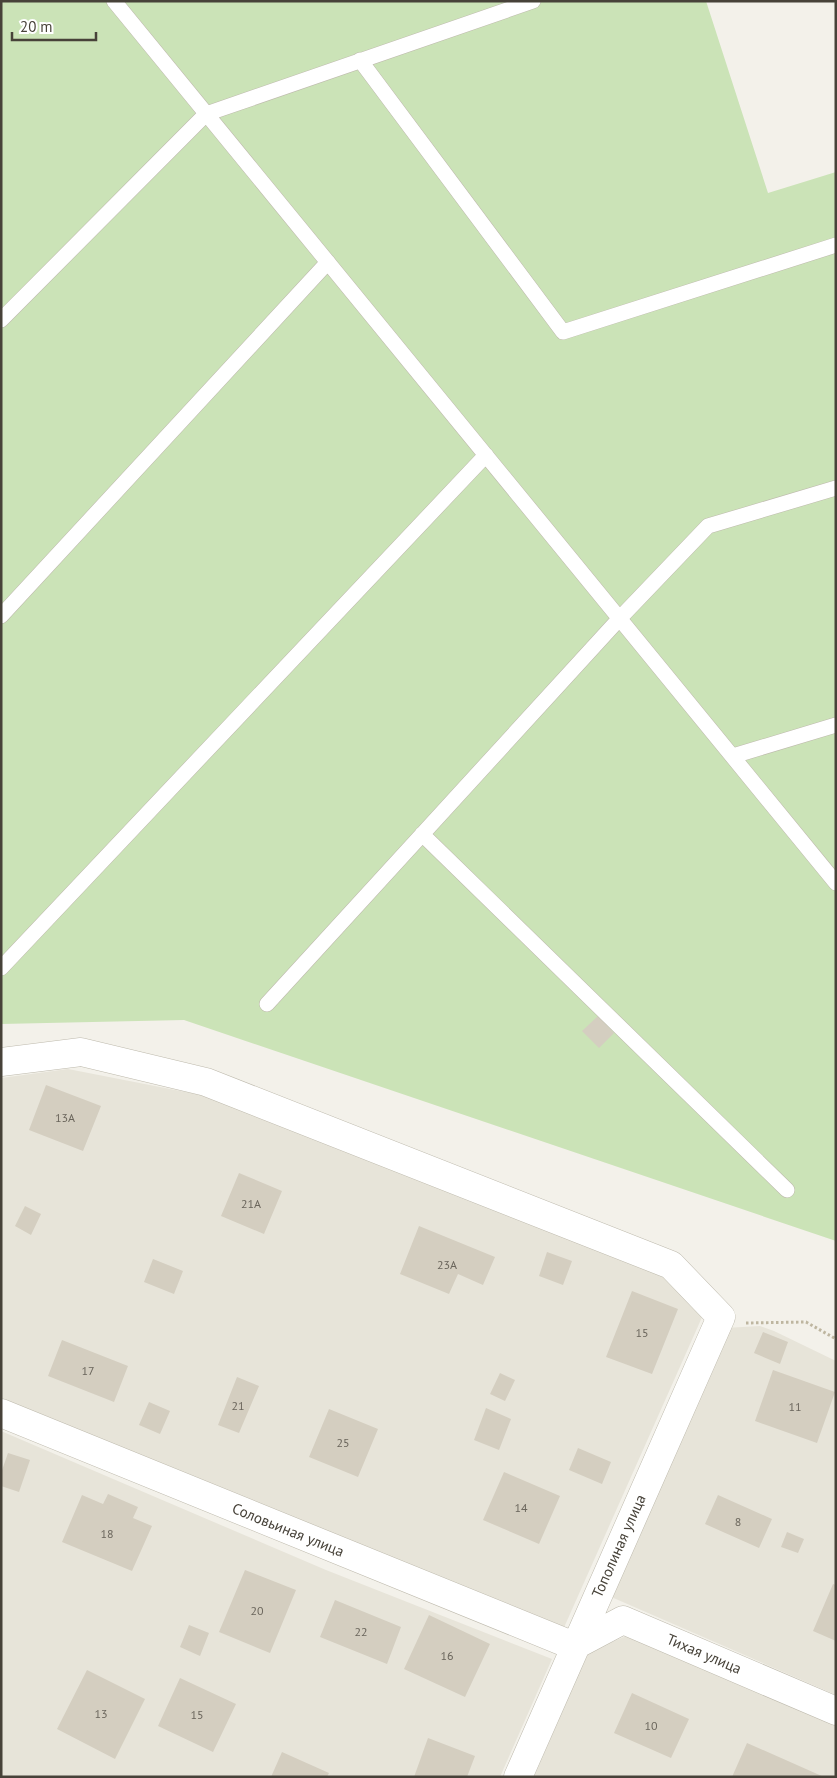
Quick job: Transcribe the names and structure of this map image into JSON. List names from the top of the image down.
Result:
{
  "streets": {
    "street": ["Соловьиная улица", "Тополиная улица", "Тихая улица"]
  },
  "crossings": [
    ["Соловьиная улица", "Тополиная улица"],
    ["Соловьиная улица", "Тихая улица"],
    ["Тополиная улица", "Тихая улица"]
  ],
  "house_numbers": [
    "13А",
    "21А",
    "23А",
    "15",
    "17",
    "21",
    "11",
    "25",
    "14",
    "8",
    "18",
    "20",
    "22",
    "16",
    "13",
    "15",
    "10"
  ],
  "scale_bar": "20 m"
}
